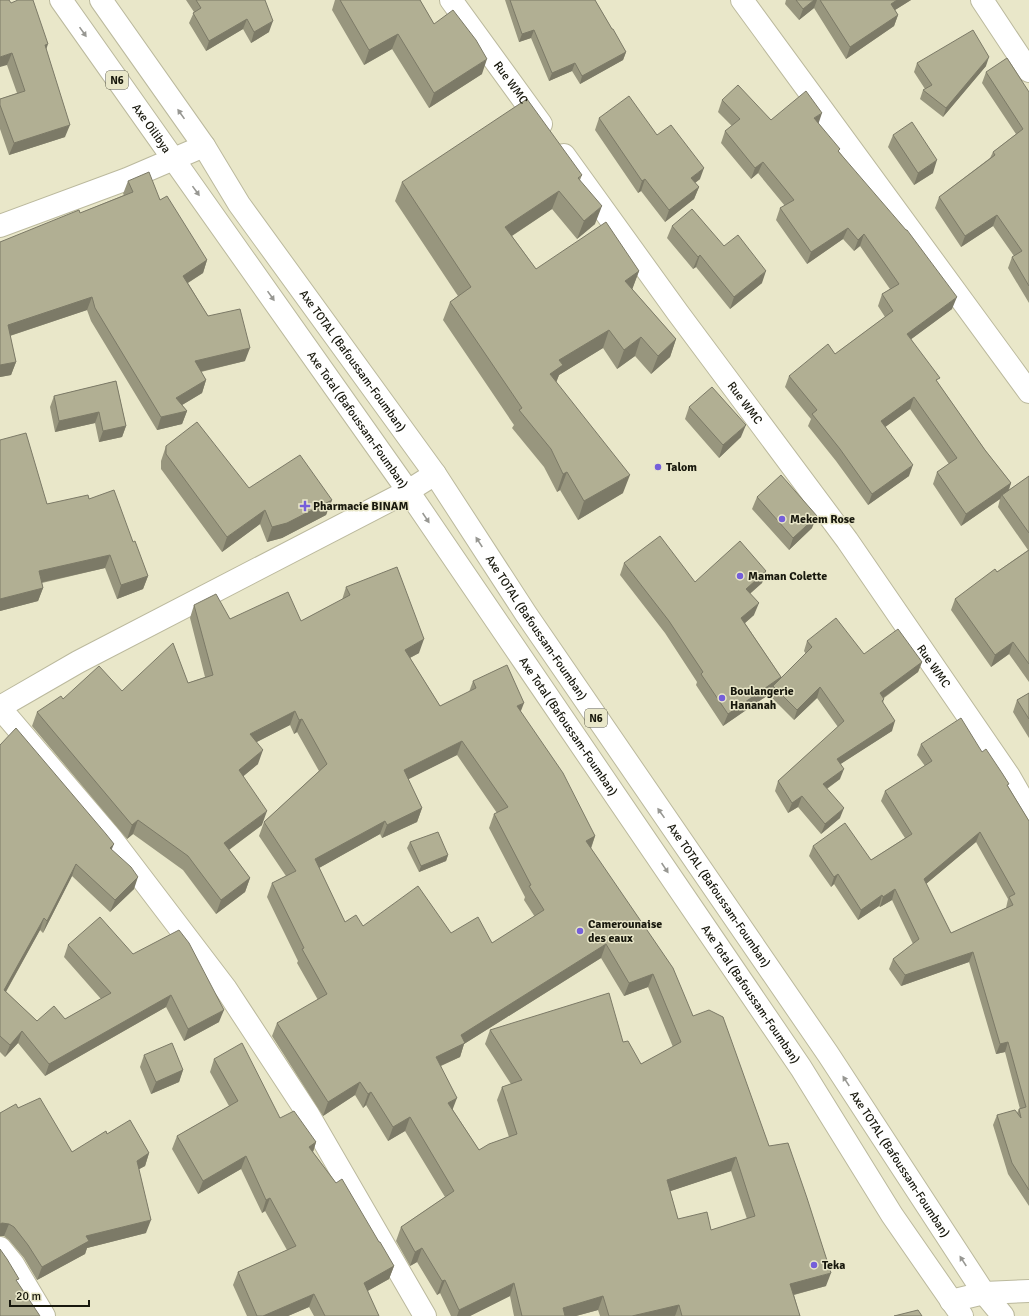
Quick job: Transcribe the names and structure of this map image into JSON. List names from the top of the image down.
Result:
{
  "streets": {
    "main road": [
      "N6",
      "Rue WMC",
      "Axe Oilibya",
      "Axe TOTAL (Bafoussam-Foumban)",
      "Axe Total (Bafoussam-Foumban)"
    ]
  },
  "crossings": [
    ["N6", "Axe TOTAL (Bafoussam-Foumban)"],
    ["Axe Oilibya", "Axe Total (Bafoussam-Foumban)"]
  ],
  "one_way": ["Axe TOTAL (Bafoussam-Foumban)", "Axe Total (Bafoussam-Foumban)"],
  "places": {
    "other": [
      "Talom",
      "Mekem Rose",
      "Maman Colette",
      "Boulangerie Hananah",
      "Camerounaise des eaux",
      "Teka"
    ],
    "health": ["Pharmacie BINAM"]
  },
  "scale_bar": "20 m"
}
